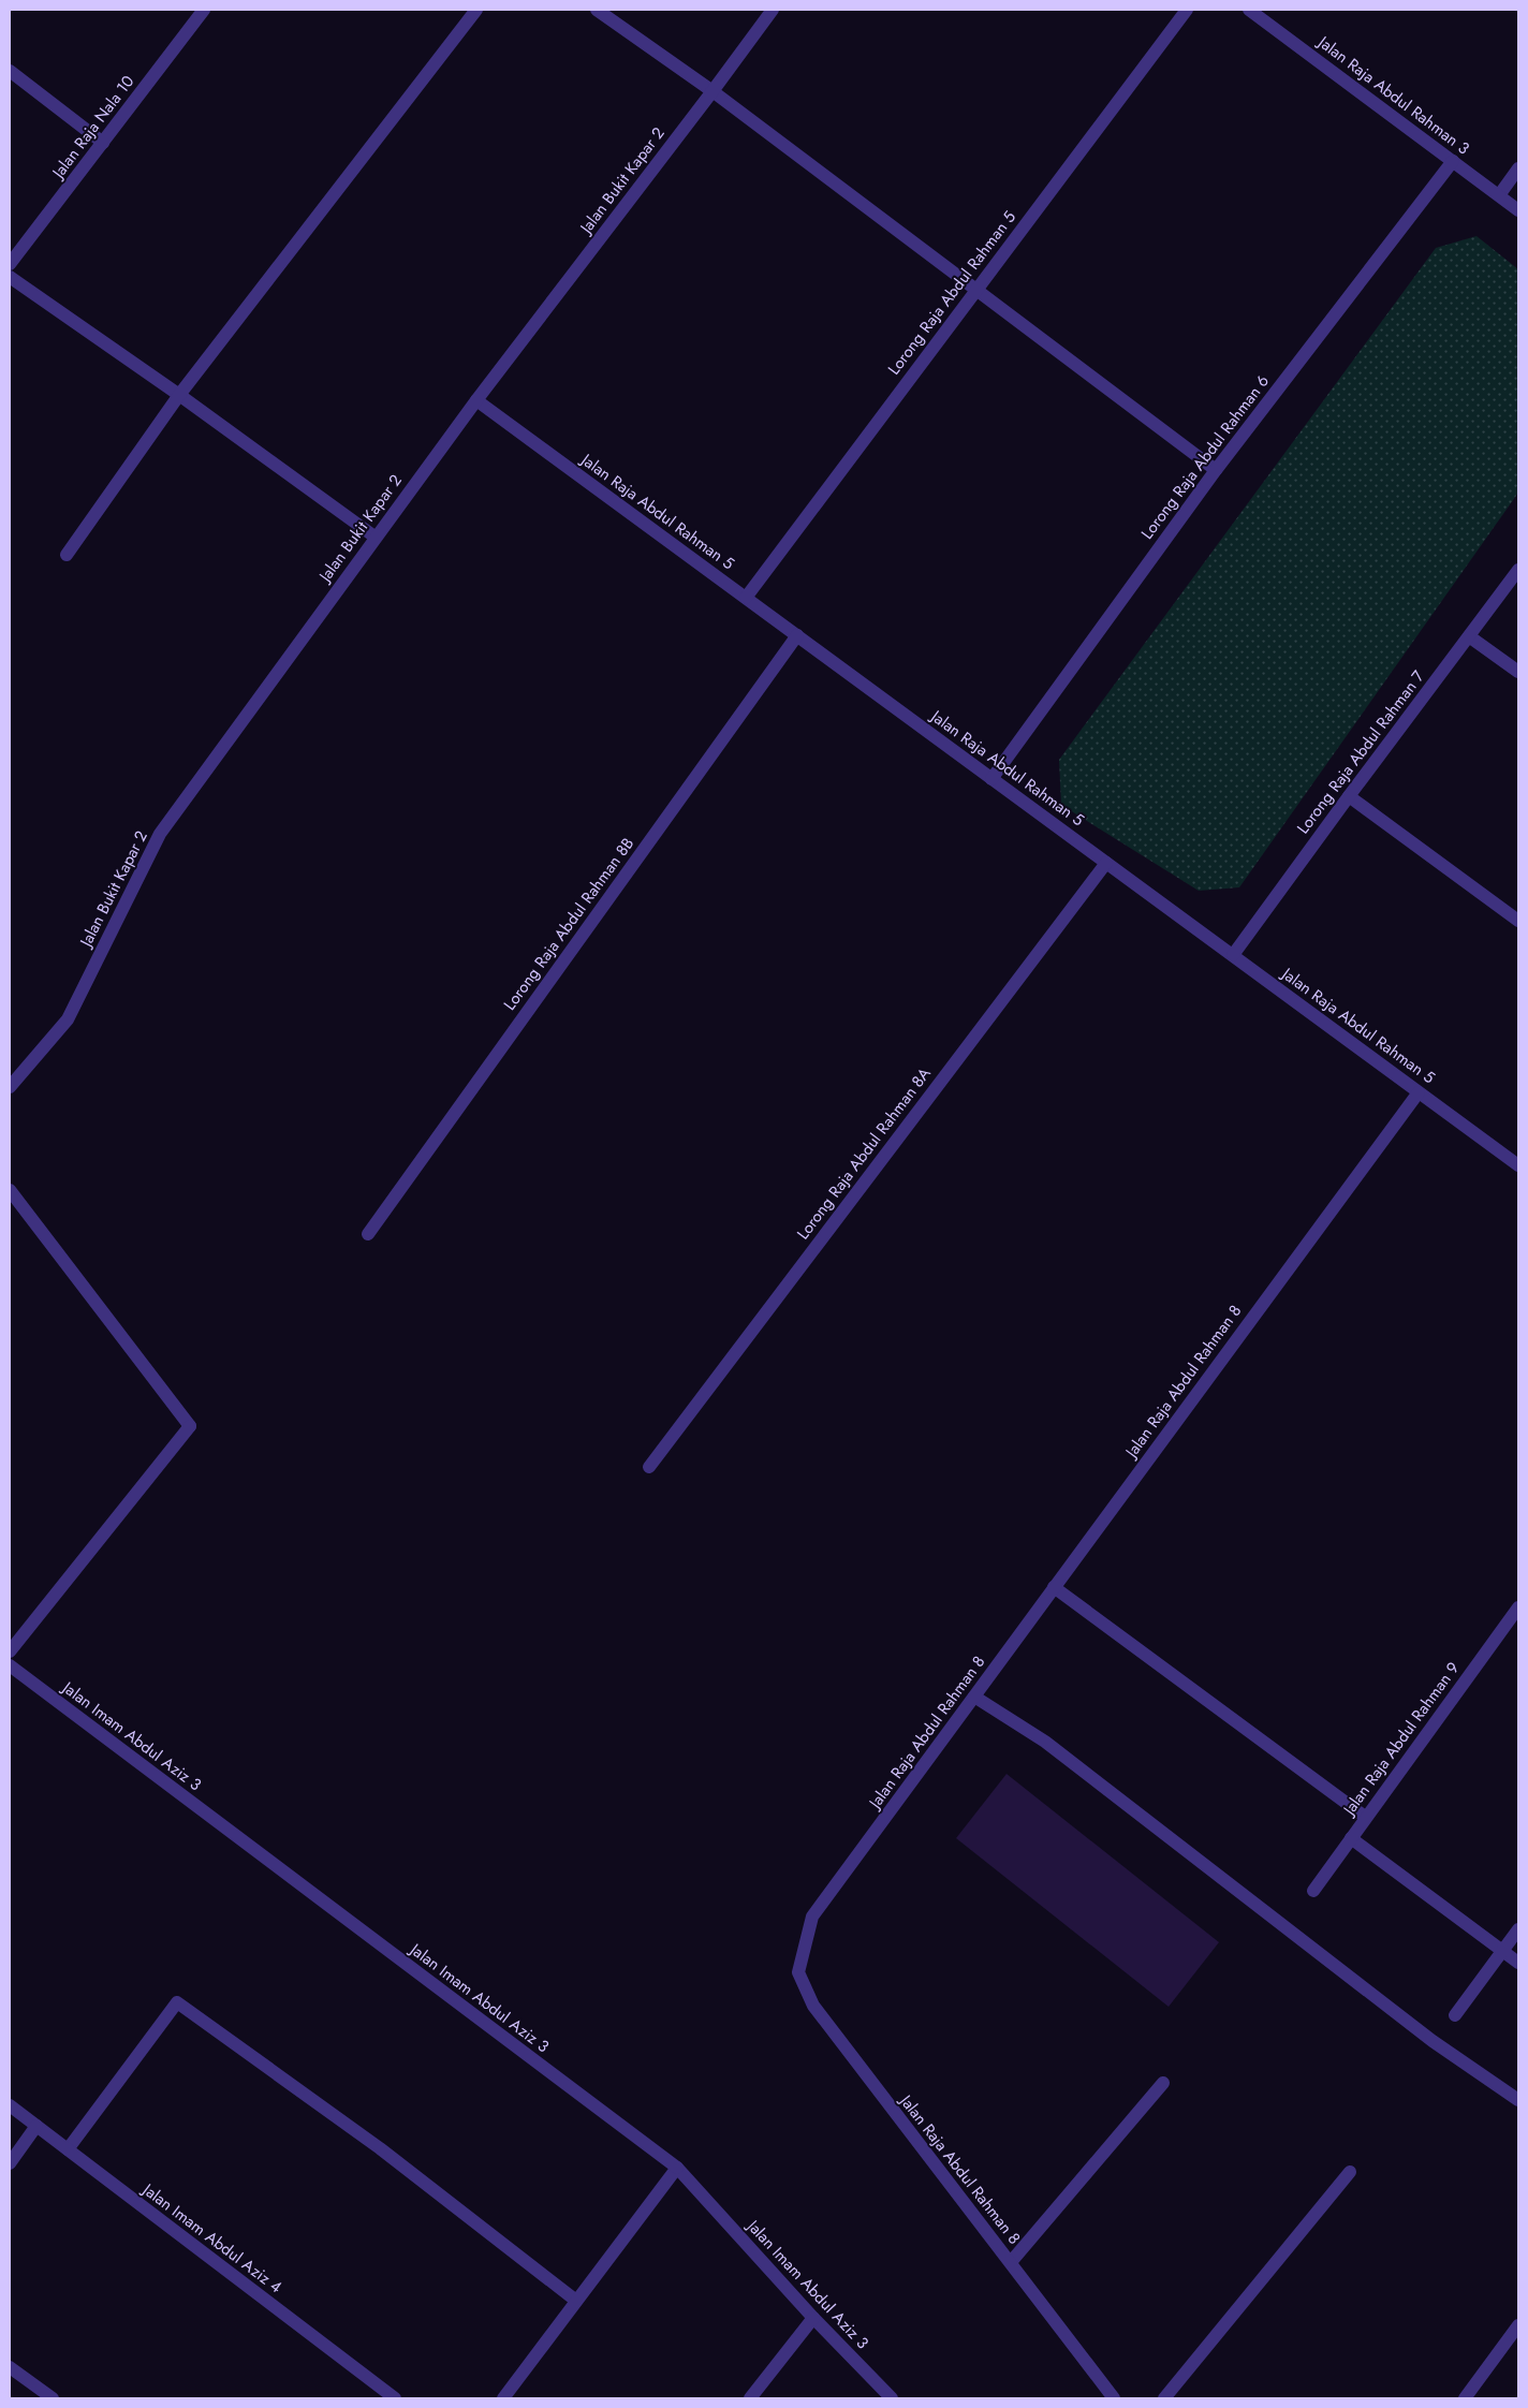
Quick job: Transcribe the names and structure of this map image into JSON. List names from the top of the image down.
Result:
{
  "streets": {
    "street": [
      "Jalan Raja Abdul Rahman 3",
      "Jalan Raja Nala 10",
      "Jalan Bukit Kapar 2",
      "Lorong Raja Abdul Rahman 5",
      "Lorong Raja Abdul Rahman 6",
      "Jalan Raja Abdul Rahman 5",
      "Lorong Raja Abdul Rahman 7",
      "Lorong Raja Abdul Rahman 8B",
      "Lorong Raja Abdul Rahman 8A",
      "Jalan Raja Abdul Rahman 8",
      "Jalan Imam Abdul Aziz 3",
      "Jalan Raja Abdul Rahman 9",
      "Jalan Imam Abdul Aziz 4"
    ]
  },
  "crossings": [
    ["Jalan Raja Abdul Rahman 3", "Lorong Raja Abdul Rahman 6"],
    ["Jalan Bukit Kapar 2", "Jalan Raja Abdul Rahman 5"],
    ["Lorong Raja Abdul Rahman 5", "Jalan Raja Abdul Rahman 5"],
    ["Lorong Raja Abdul Rahman 6", "Jalan Raja Abdul Rahman 5"],
    ["Jalan Raja Abdul Rahman 5", "Lorong Raja Abdul Rahman 7"],
    ["Jalan Raja Abdul Rahman 5", "Lorong Raja Abdul Rahman 8B"],
    ["Jalan Raja Abdul Rahman 5", "Lorong Raja Abdul Rahman 8A"],
    ["Jalan Raja Abdul Rahman 5", "Jalan Raja Abdul Rahman 8"]
  ]
}
